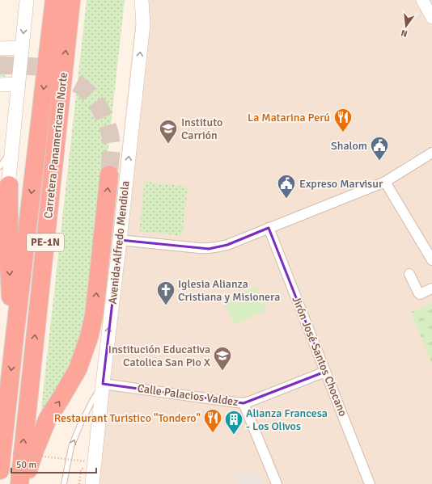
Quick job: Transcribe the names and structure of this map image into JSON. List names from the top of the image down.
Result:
{
  "streets": {
    "highway": ["Carretera Panamericana Norte", "PE-1N"],
    "main road": ["Avenida Alfredo Mendiola"],
    "street": ["Jirón José Santos Chocano", "Calle Palacios Valdez"]
  },
  "crossings": [
    ["Avenida Alfredo Mendiola", "Calle Palacios Valdez"],
    ["Jirón José Santos Chocano", "Calle Palacios Valdez"]
  ],
  "places": {
    "restaurant": ["La Matarina Perú", "Restaurant Turistico \"Tondero\""],
    "school or university": ["Instituto Carrión", "Institución Educativa Catolica San Pio X"],
    "public building": ["Shalom", "Expreso Marvisur"],
    "church": ["Iglesia Alianza Cristiana y Misionera"],
    "building": ["Alianza Francesa - Los Olivos"]
  },
  "scale_bar": "50 m",
  "north": "bottom"
}
